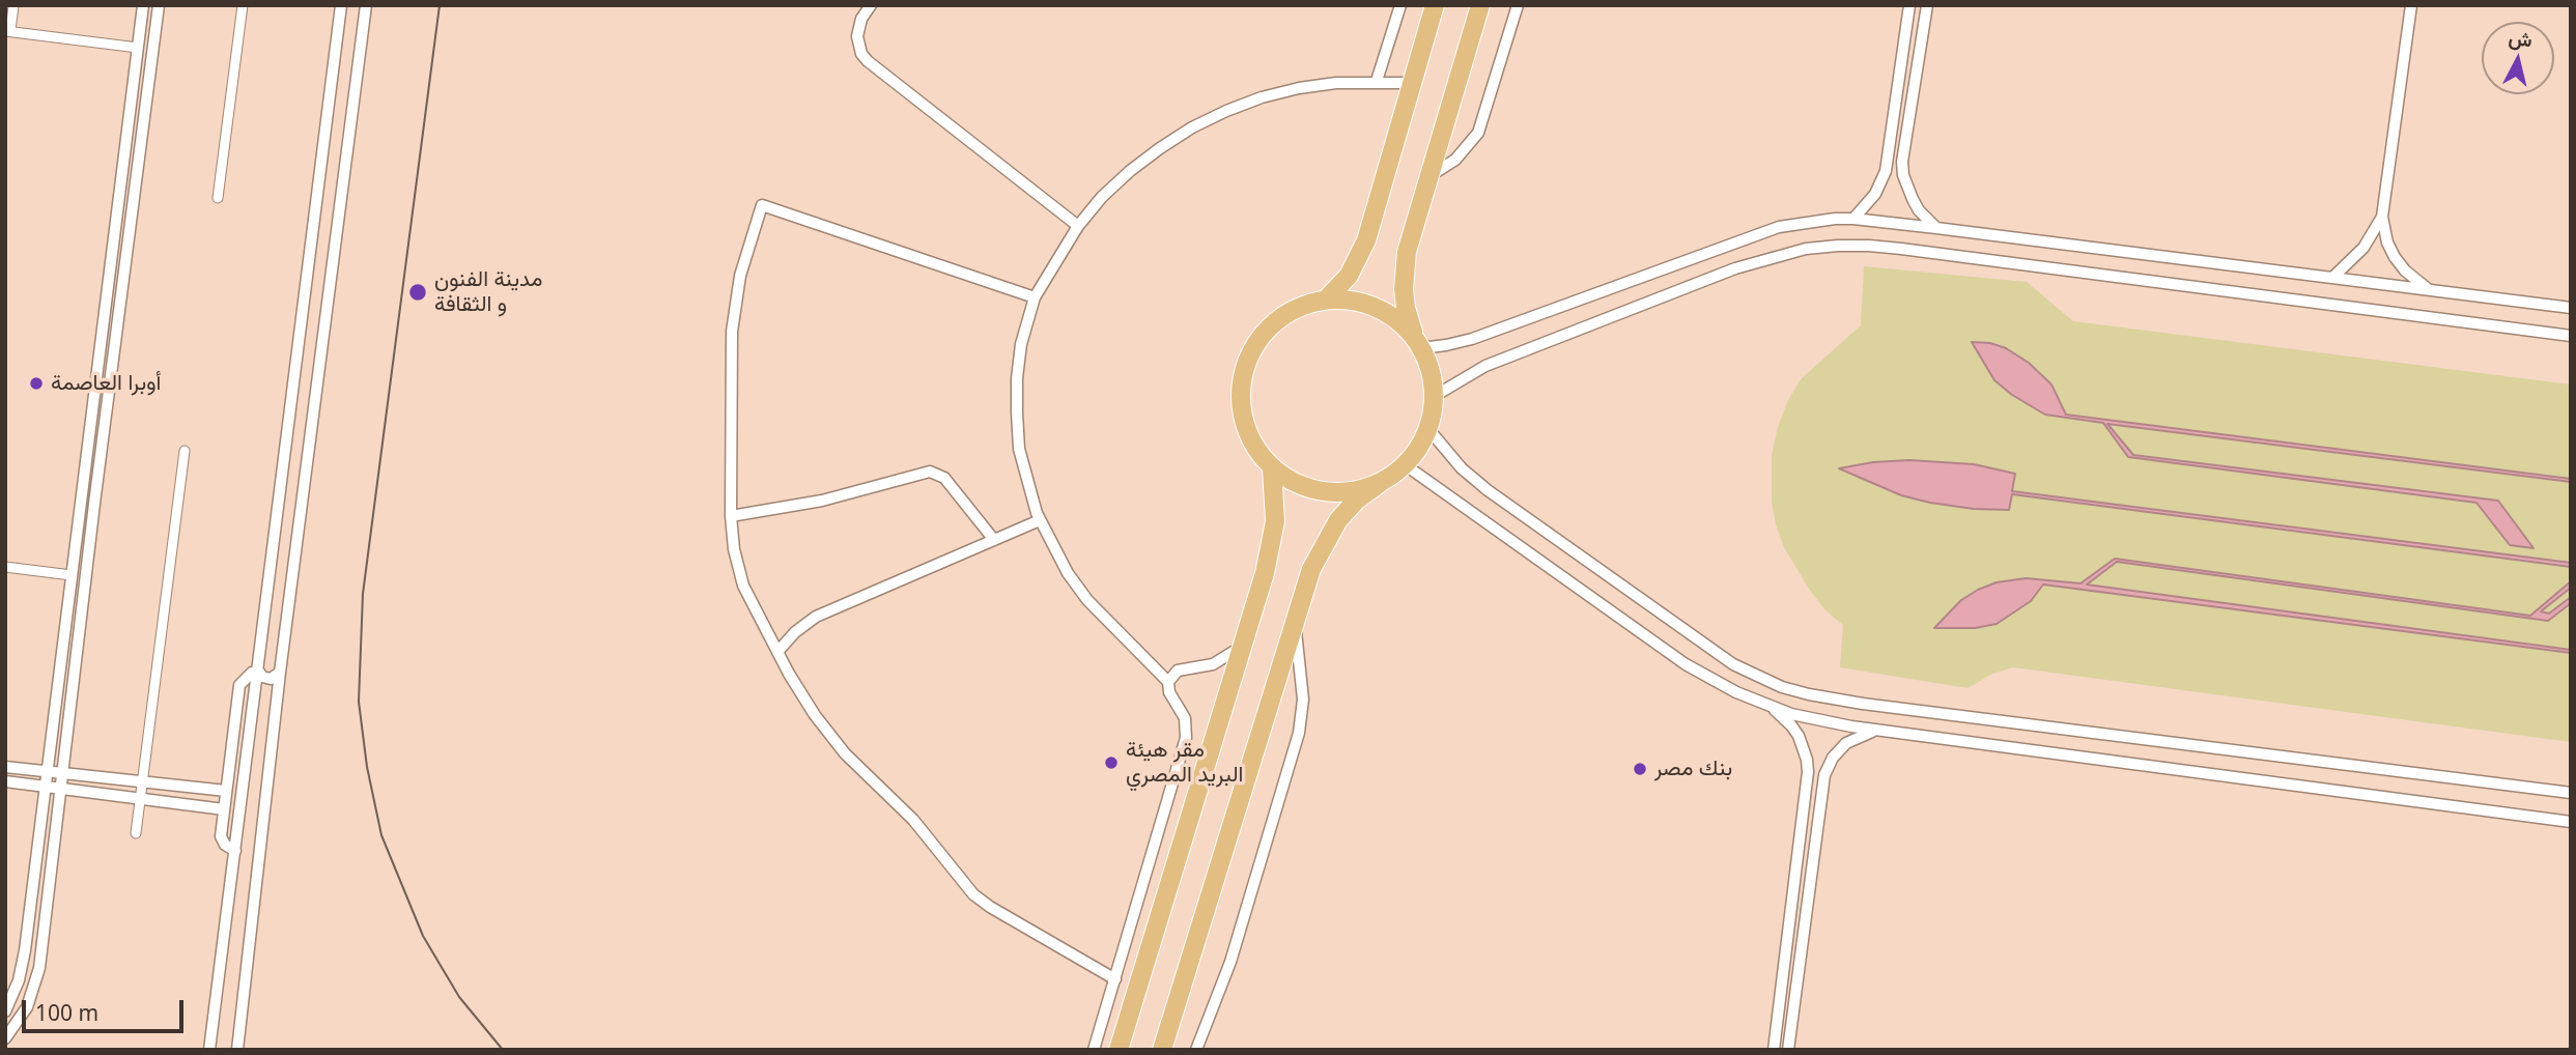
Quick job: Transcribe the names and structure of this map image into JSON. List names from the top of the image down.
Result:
{
  "places": [
    "مدينة الفنون و الثقافة",
    "أوبرا العاصمة",
    "مقر هيئة البريد المصري",
    "بنك مصر"
  ],
  "scale_bar": "100 m",
  "north": "top"
}
